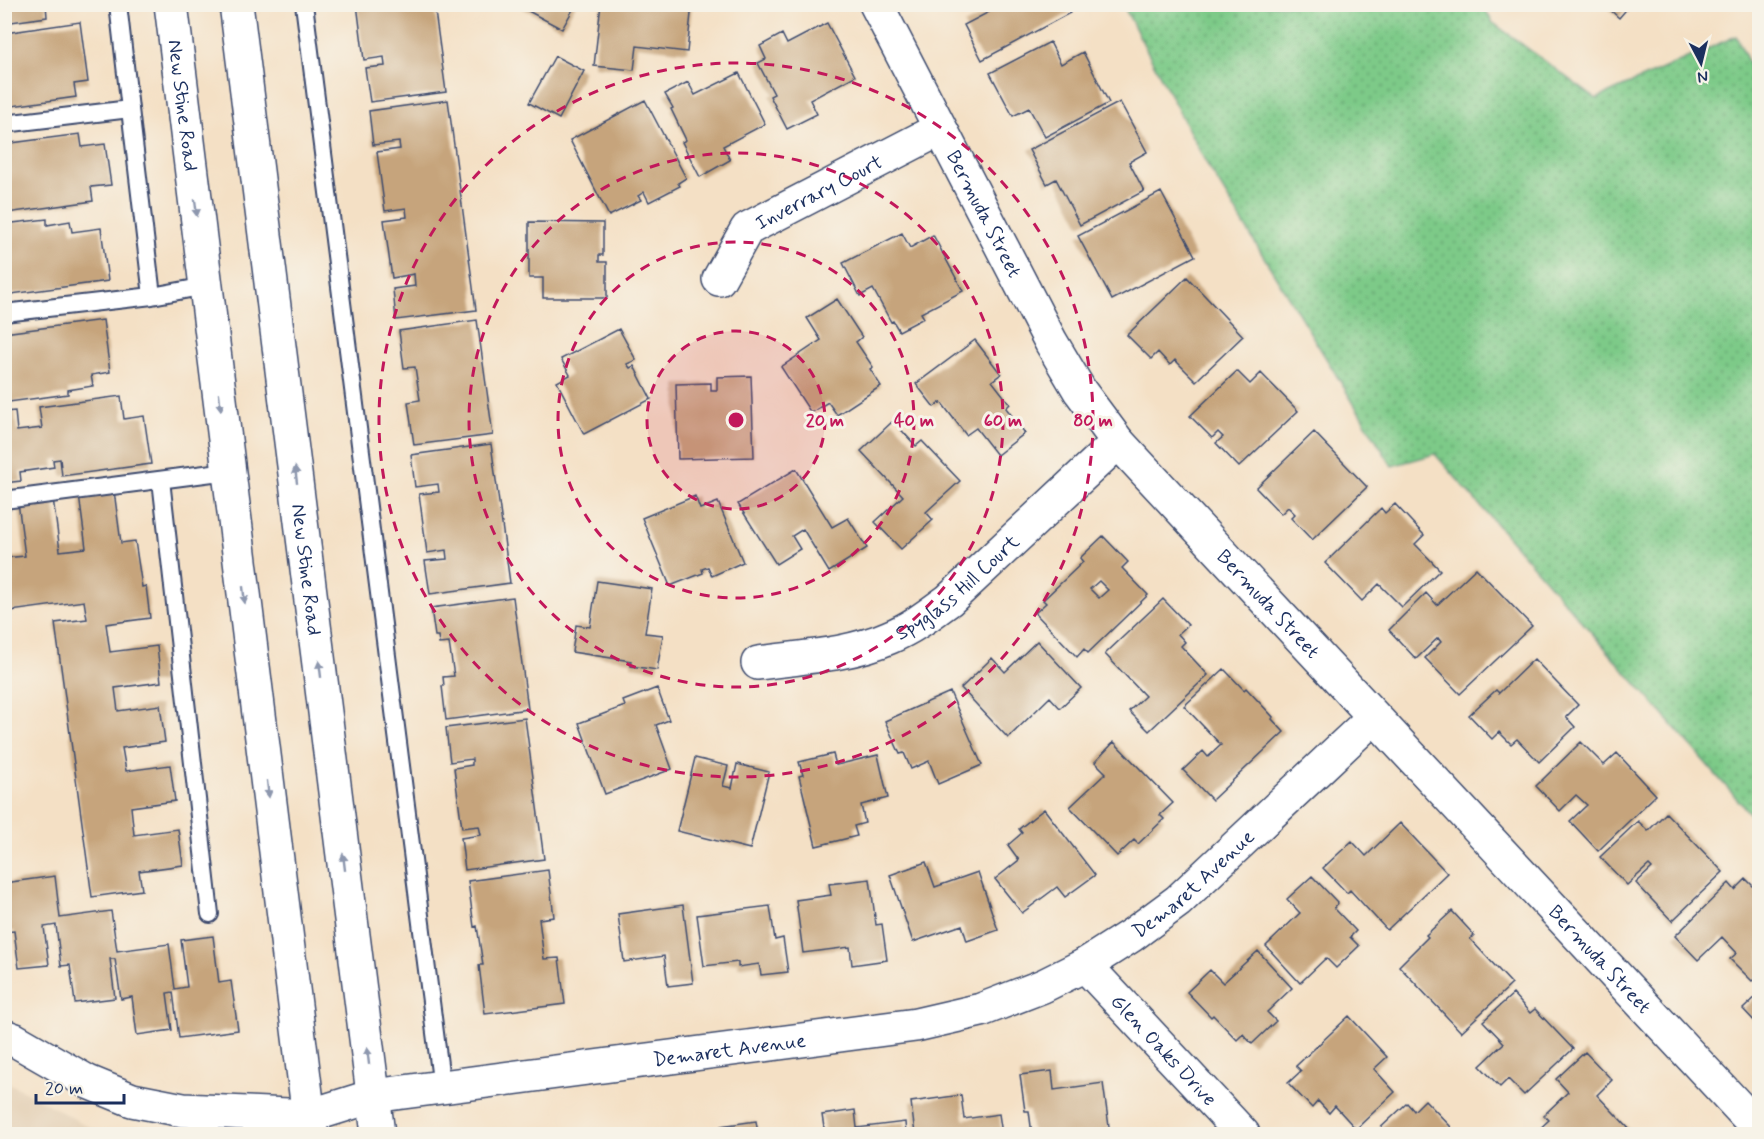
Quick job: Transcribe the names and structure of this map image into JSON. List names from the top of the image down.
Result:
{
  "streets": {
    "street": [
      "New Stine Road",
      "Inverrary Court",
      "Bermuda Street",
      "Spyglass Hill Court",
      "Demaret Avenue",
      "Glen Oaks Drive"
    ]
  },
  "crossings": [
    ["New Stine Road", "Demaret Avenue"],
    ["Inverrary Court", "Bermuda Street"],
    ["Bermuda Street", "Spyglass Hill Court"],
    ["Bermuda Street", "Demaret Avenue"],
    ["Demaret Avenue", "Glen Oaks Drive"]
  ],
  "scale_bar": "20 m",
  "north": "bottom",
  "rings": [
    "20 m",
    "40 m",
    "60 m",
    "80 m"
  ]
}
